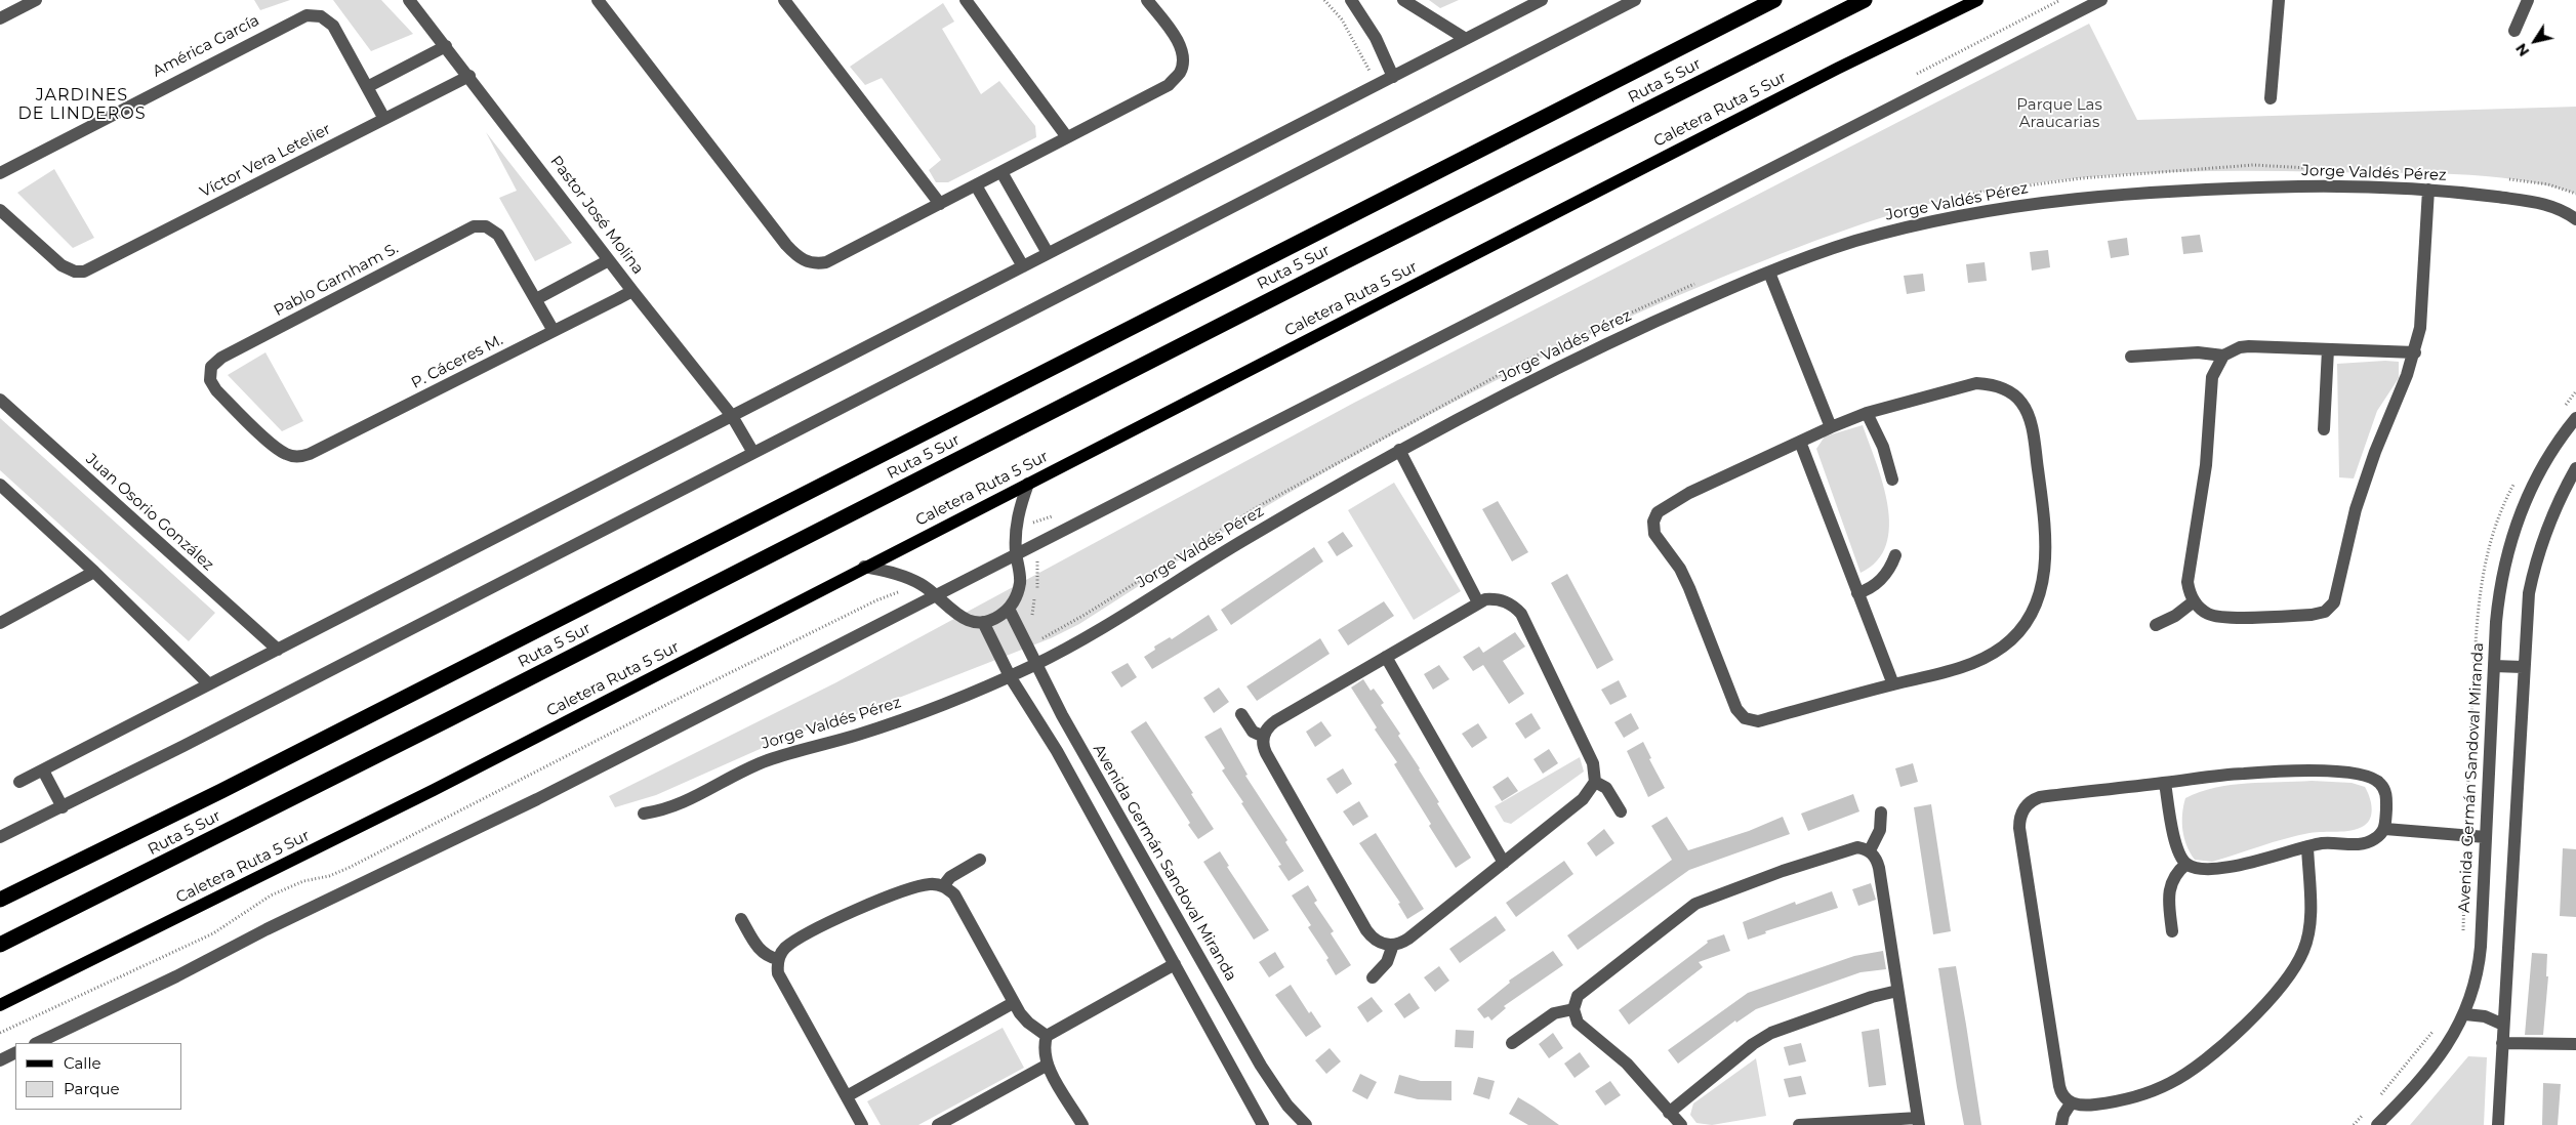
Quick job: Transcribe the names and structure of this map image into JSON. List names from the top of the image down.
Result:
{
  "streets": {
    "highway": ["Ruta 5 Sur"],
    "main road": ["Caletera Ruta 5 Sur"],
    "street": [
      "América García",
      "Víctor Vera Letelier",
      "Jorge Valdés Pérez",
      "Pastor José Molina",
      "Pablo Garnham S.",
      "P. Cáceres M.",
      "Juan Osorio González",
      "Avenida Germán Sandoval Miranda"
    ]
  },
  "crossings": [
    ["Víctor Vera Letelier", "Pastor José Molina"],
    ["Jorge Valdés Pérez", "Avenida Germán Sandoval Miranda"],
    ["Pastor José Molina", "P. Cáceres M."],
    ["Pablo Garnham S.", "P. Cáceres M."]
  ],
  "districts": ["JARDINES DE LINDEROS"],
  "parks": ["Parque Las Araucarias"],
  "legend": ["Calle", "Parque"],
  "north": "bottom left"
}
